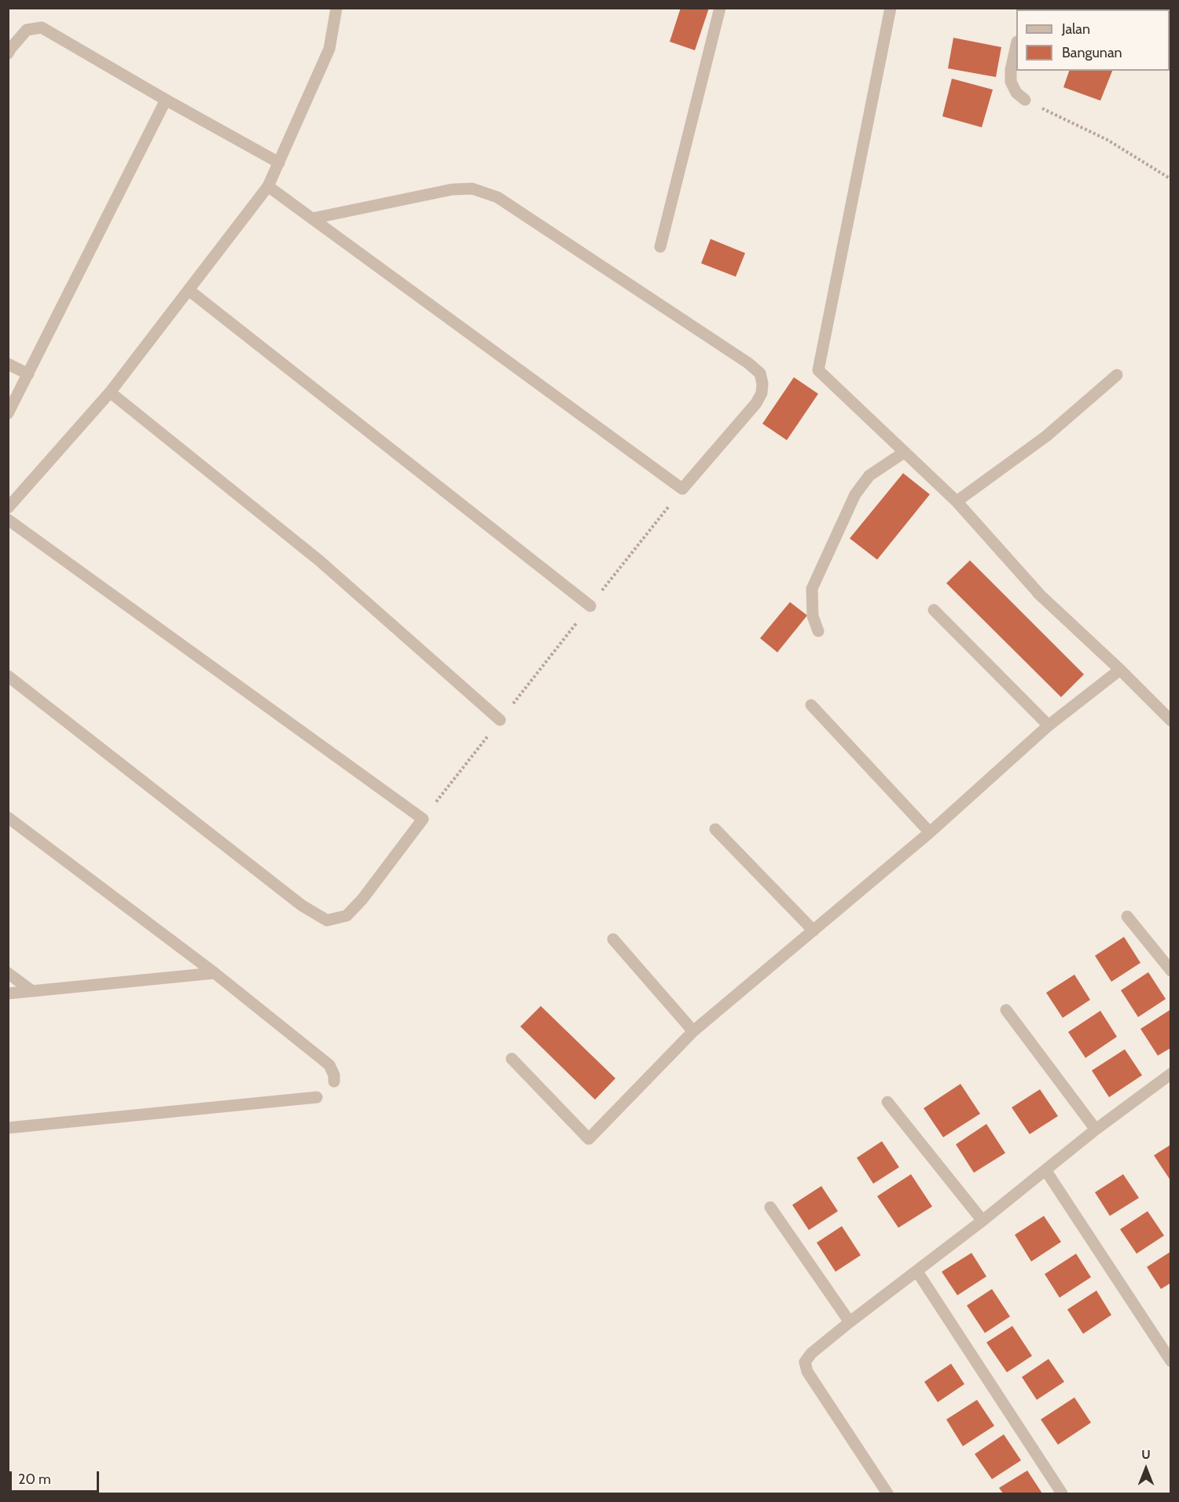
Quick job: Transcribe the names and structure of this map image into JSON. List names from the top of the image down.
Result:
{
  "legend": ["Jalan", "Bangunan"],
  "scale_bar": "20 m",
  "north": "top"
}
